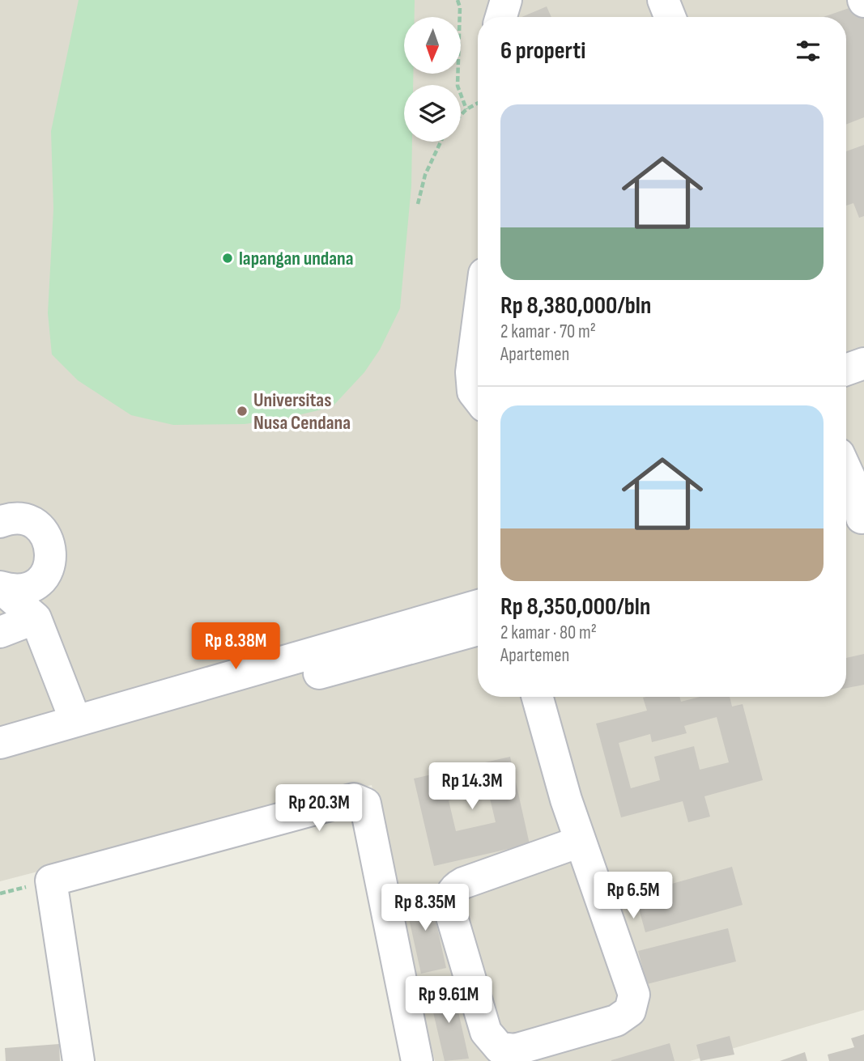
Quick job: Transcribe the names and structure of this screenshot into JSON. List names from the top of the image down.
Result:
{
  "places": ["lapangan undana", "Universitas Nusa Cendana"],
  "north": "bottom",
  "page": {
    "heading": "6 properti",
    "list": [
      {
        "name": "Rp 8,380,000/bln",
        "note": "2 kamar · 70 m² · Apartemen"
      },
      {
        "name": "Rp 8,350,000/bln",
        "note": "2 kamar · 80 m² · Apartemen"
      }
    ],
    "price": [
      "Rp 8.38M",
      "Rp 14.3M",
      "Rp 20.3M",
      "Rp 6.5M",
      "Rp 8.35M",
      "Rp 9.61M"
    ]
  }
}
